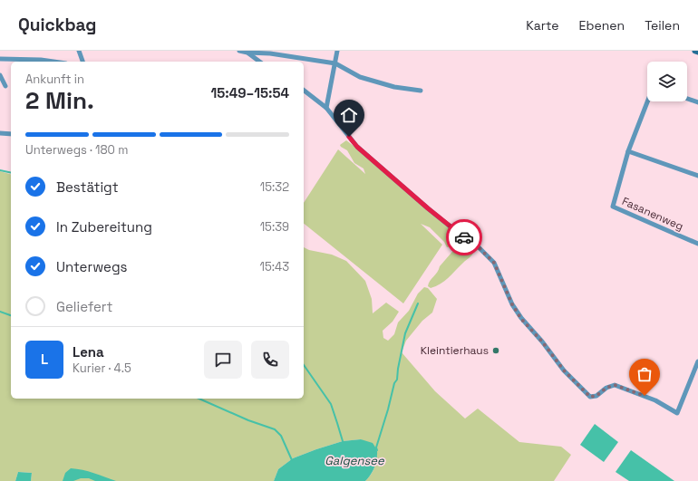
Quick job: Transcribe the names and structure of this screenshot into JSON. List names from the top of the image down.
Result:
{
  "streets": {
    "street": ["Fasanenweg"]
  },
  "water": ["Galgensee"],
  "places": ["Kleintierhaus"],
  "page": {
    "header": "Quickbag",
    "nav": ["Karte", "Ebenen", "Teilen"],
    "heading": ["2 Min.", "Ankunft in", "15:49–15:54"],
    "panel": ["Lena", "Kurier · 4.5"],
    "bar": "Unterwegs · 180 m",
    "list": [
      ["Bestätigt", "15:32"],
      ["In Zubereitung", "15:39"],
      ["Unterwegs", "15:43"],
      "Geliefert"
    ],
    "round": "L"
  }
}
